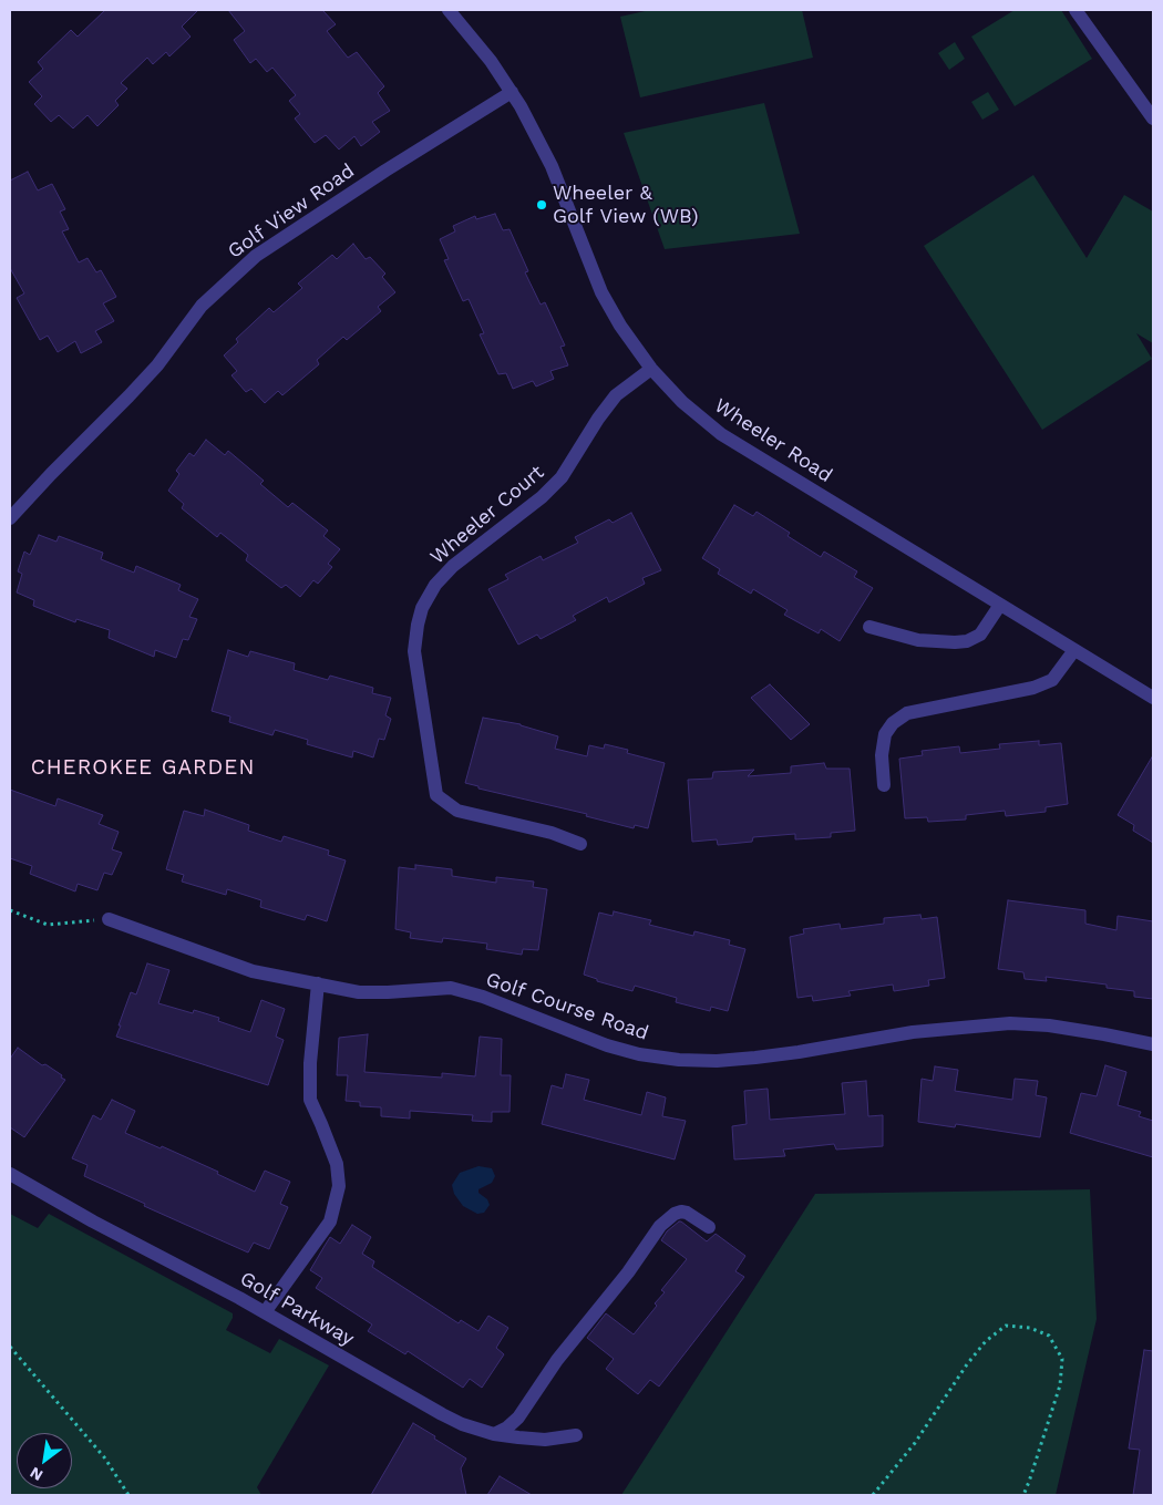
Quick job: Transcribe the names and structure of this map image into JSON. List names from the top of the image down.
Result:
{
  "streets": {
    "street": [
      "Golf View Road",
      "Wheeler Road",
      "Wheeler Court",
      "Golf Course Road",
      "Golf Parkway"
    ]
  },
  "crossings": [
    ["Golf View Road", "Wheeler Road"],
    ["Wheeler Road", "Wheeler Court"]
  ],
  "districts": ["CHEROKEE GARDEN"],
  "places": ["Wheeler & Golf View (WB)"],
  "north": "bottom left"
}
